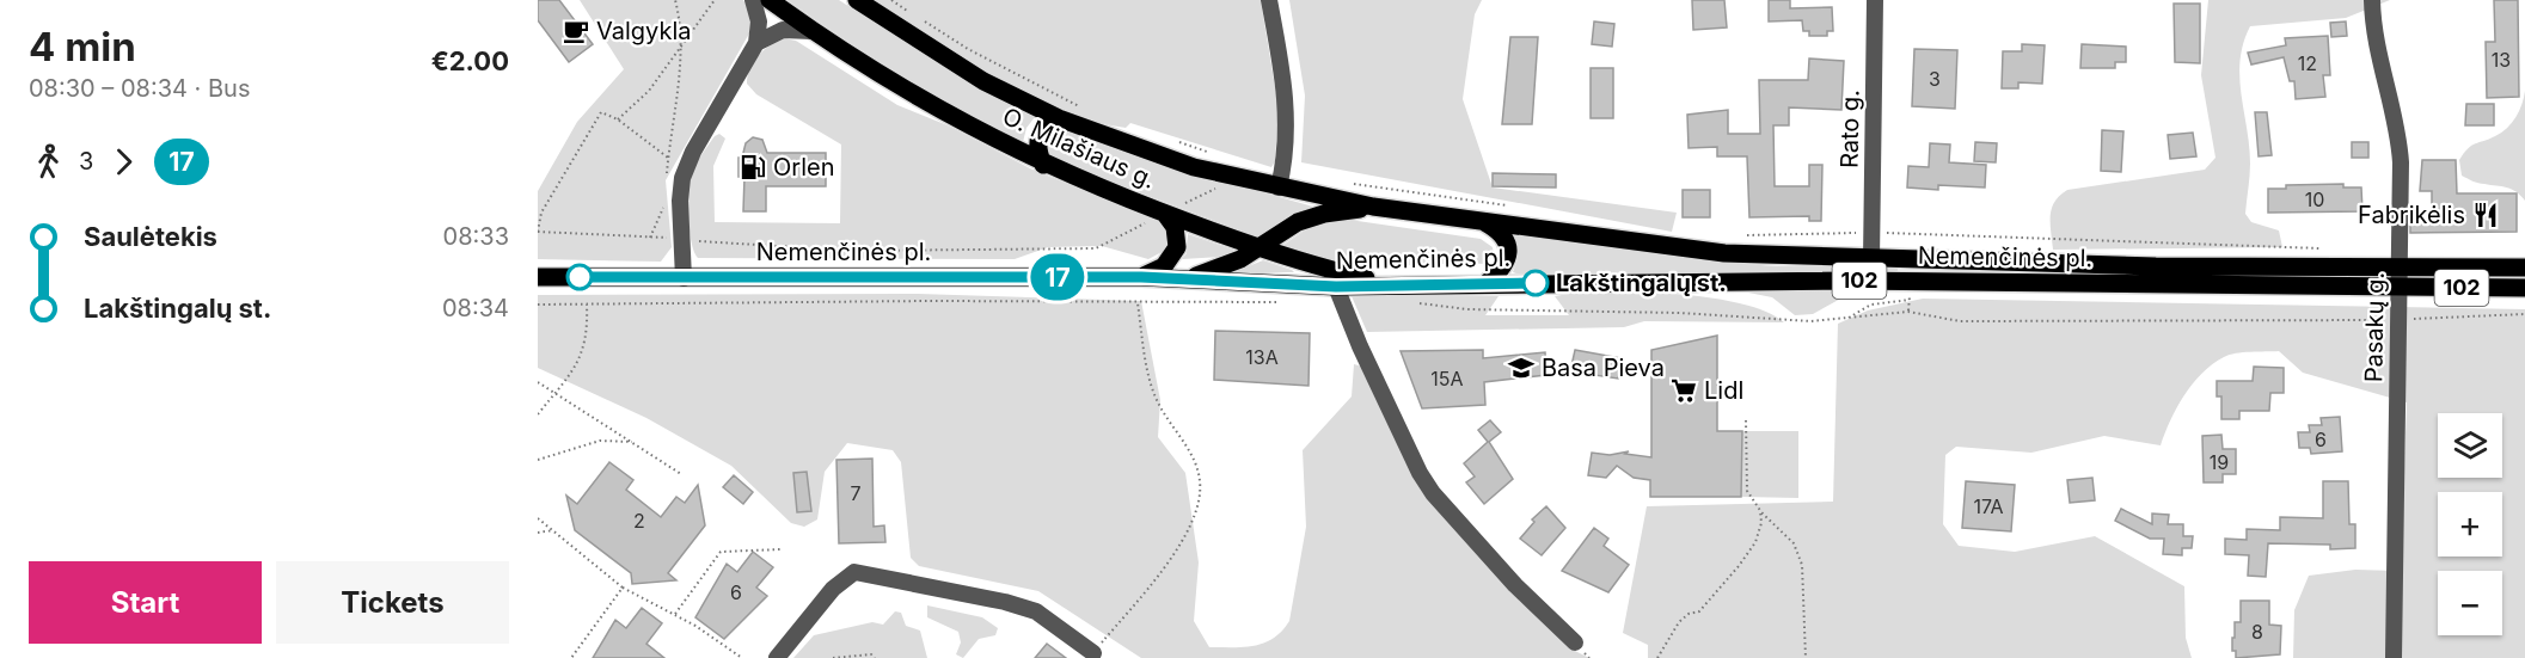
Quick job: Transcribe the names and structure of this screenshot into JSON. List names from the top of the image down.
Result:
{
  "streets": {
    "main road": ["O. Milašiaus g.", "Nemenčinės pl.", "102"],
    "street": ["Rato g.", "Pasakų g."]
  },
  "crossings": [
    ["Rato g.", "Nemenčinės pl."],
    ["O. Milašiaus g.", "Nemenčinės pl."],
    ["O. Milašiaus g.", "102"],
    ["Nemenčinės pl.", "102"],
    ["Nemenčinės pl.", "Pasakų g."]
  ],
  "places": {
    "cafe": ["Valgykla"],
    "fuel station": ["Orlen"],
    "restaurant": ["Fabrikėlis"],
    "other": ["Lakštingalų st."],
    "school or university": ["Basa Pieva"],
    "supermarket": ["Lidl"]
  },
  "lines": ["bus line 17"],
  "house_numbers": [
    "13",
    "12",
    "3",
    "10",
    "13A",
    "15A",
    "6",
    "19",
    "7",
    "17A",
    "2",
    "6",
    "8"
  ],
  "page": {
    "heading": ["4 min", "08:30 – 08:34 · Bus", "€2.00"],
    "on_map": "17",
    "legs": ["3", "17"],
    "list": [
      {
        "name": "Saulėtekis",
        "value": "08:33"
      },
      {
        "name": "Lakštingalų st.",
        "value": "08:34"
      }
    ],
    "map_buttons": ["+", "−"],
    "buttons": ["Start", "Tickets"]
  }
}
